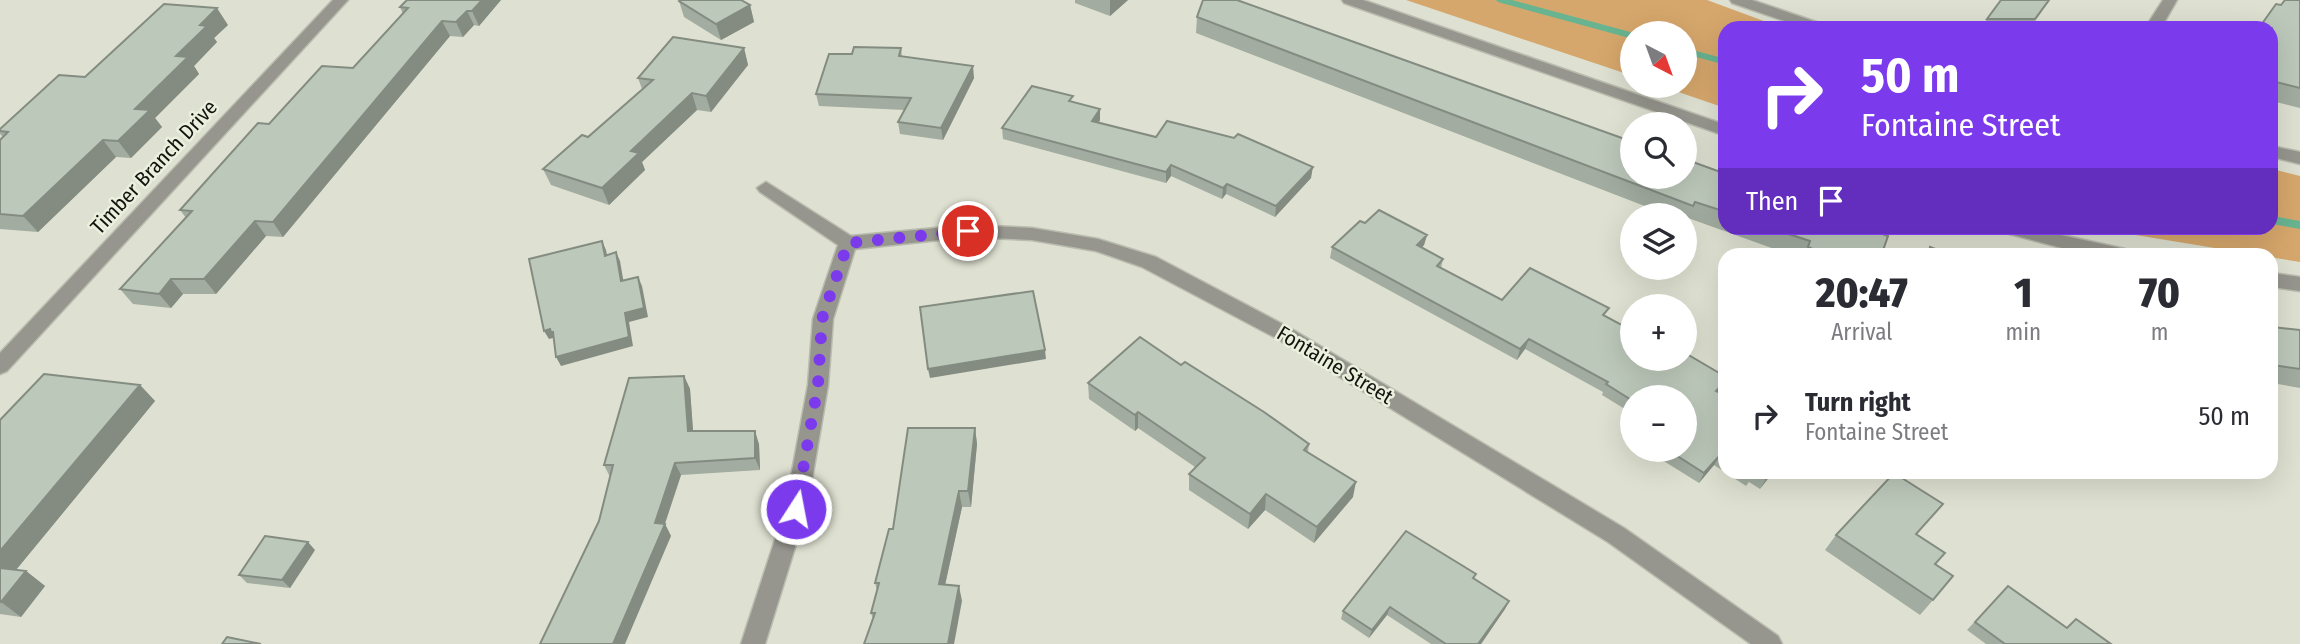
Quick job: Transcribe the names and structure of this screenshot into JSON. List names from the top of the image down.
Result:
{
  "streets": {
    "street": ["Timber Branch Drive", "Fontaine Street"]
  },
  "north": "bottom right",
  "page": {
    "map_buttons": ["+", "−"],
    "turn": ["50 m", "Fontaine Street"],
    "then": "Then",
    "eta": [
      "20:47",
      "Arrival",
      "1",
      "min",
      "70",
      "m"
    ],
    "list": [
      {
        "name": "Turn right",
        "note": "Fontaine Street",
        "value": "50 m"
      }
    ]
  }
}
